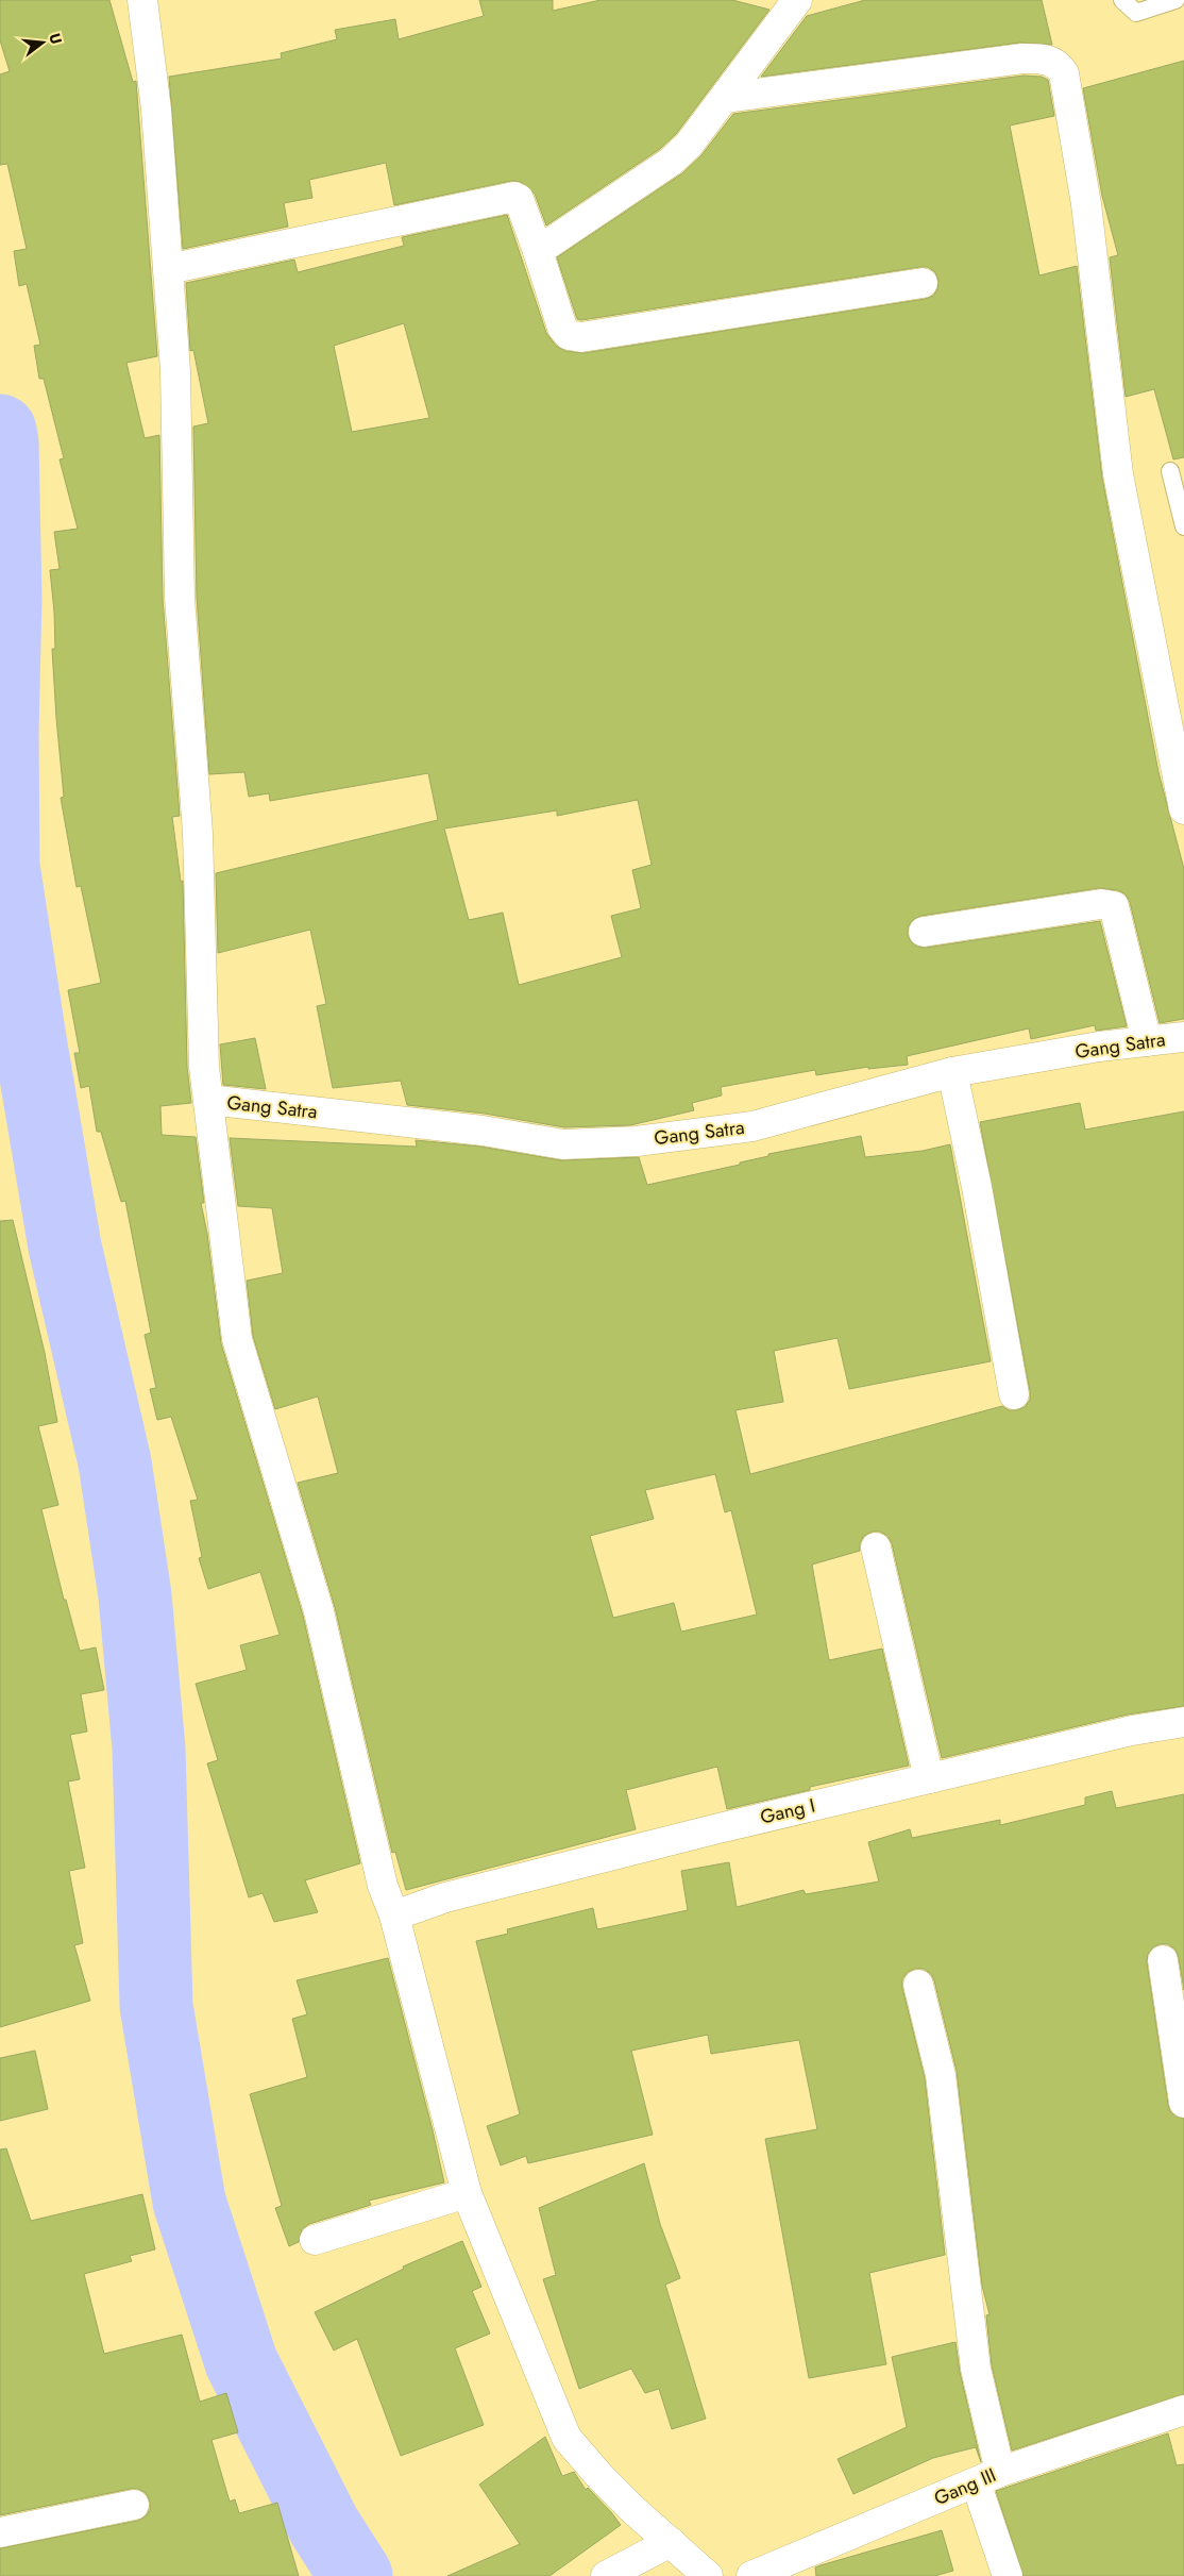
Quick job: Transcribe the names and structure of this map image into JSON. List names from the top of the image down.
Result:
{
  "streets": {
    "street": ["Gang Satra", "Gang I", "Gang III"]
  },
  "north": "right"
}
